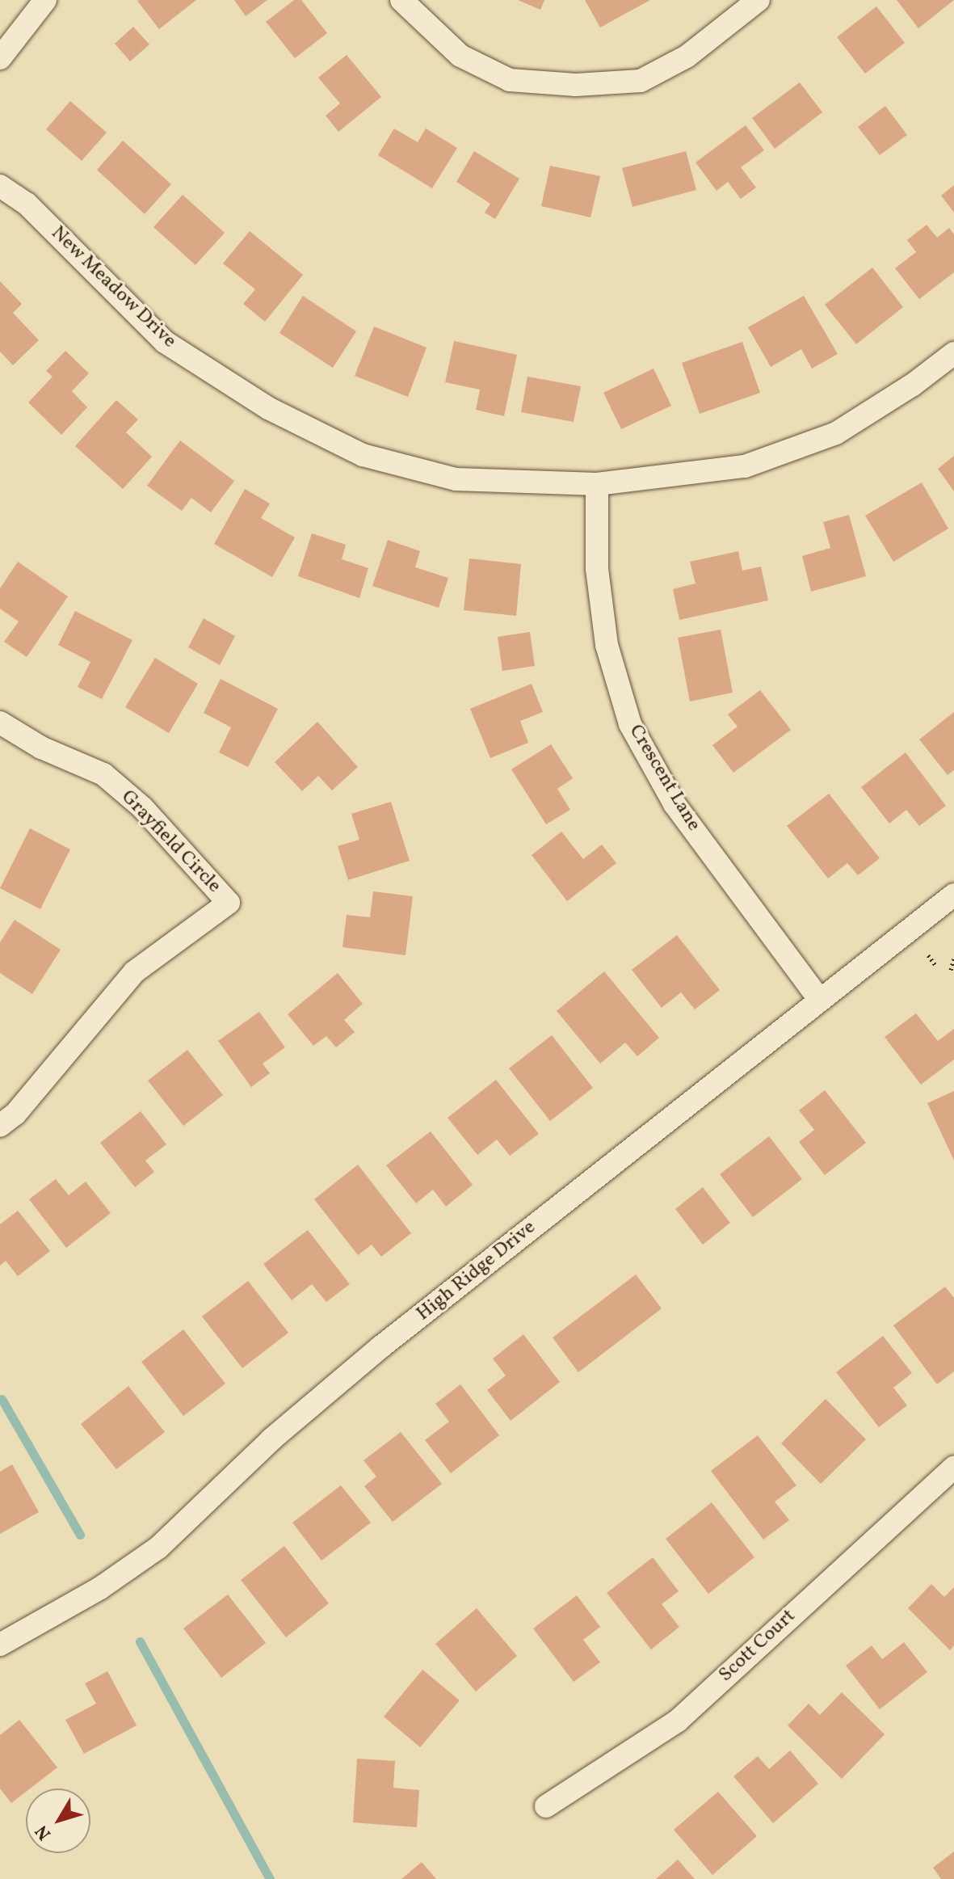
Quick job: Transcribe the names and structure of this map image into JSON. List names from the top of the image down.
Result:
{
  "streets": {
    "street": [
      "New Meadow Drive",
      "Crescent Lane",
      "Grayfield Circle",
      "High Ridge Drive",
      "Scott Court"
    ]
  },
  "crossings": [
    ["New Meadow Drive", "Crescent Lane"],
    ["Crescent Lane", "High Ridge Drive"]
  ],
  "north": "bottom left"
}
